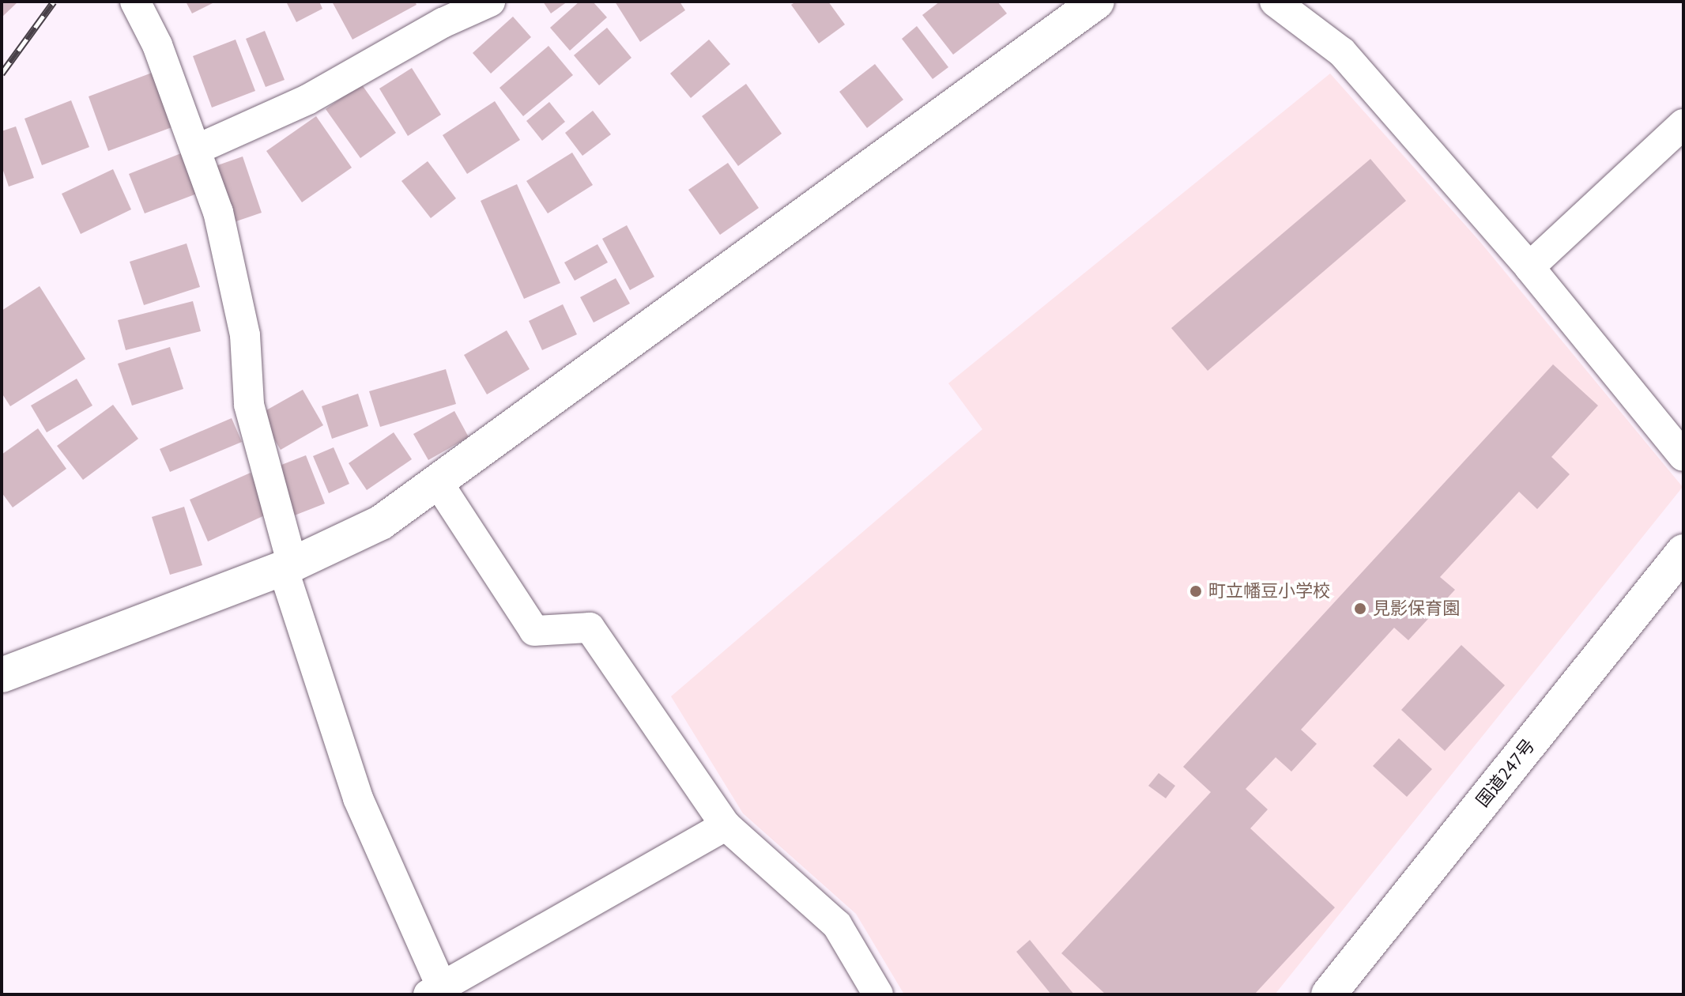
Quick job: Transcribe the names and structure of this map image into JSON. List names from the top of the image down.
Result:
{
  "streets": {
    "main road": ["国道247号"]
  },
  "places": ["町立幡豆小学校", "見影保育園"]
}
